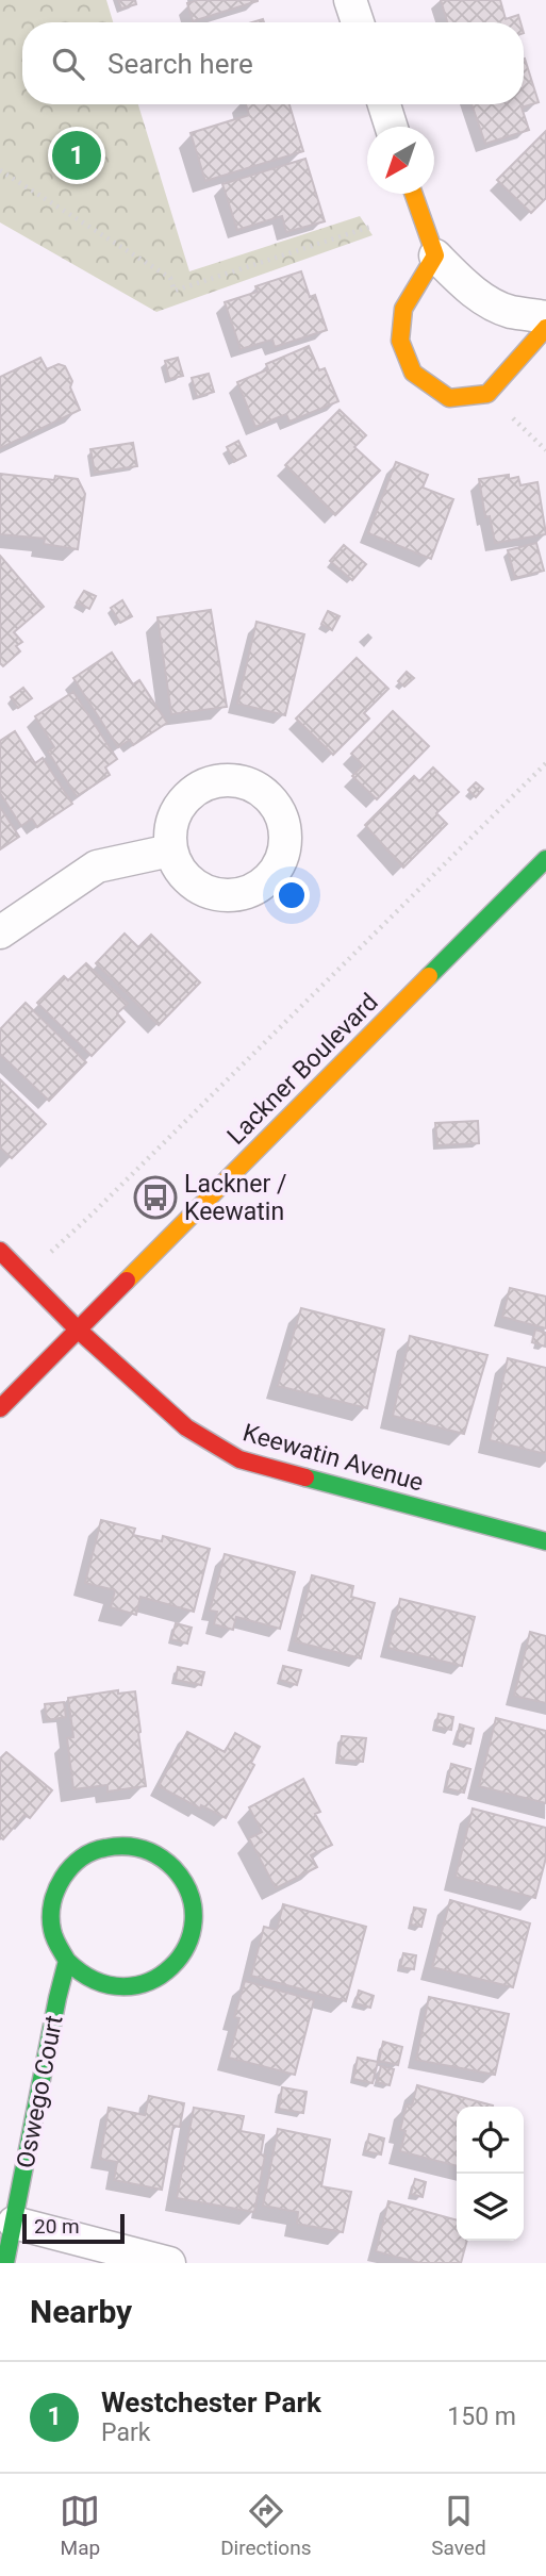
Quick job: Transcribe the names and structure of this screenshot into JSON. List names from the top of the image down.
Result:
{
  "streets": {
    "street": ["Lackner Boulevard", "Keewatin Avenue", "Oswego Court"]
  },
  "crossings": [
    ["Lackner Boulevard", "Keewatin Avenue"]
  ],
  "places": {
    "bus stop": ["Lackner / Keewatin"]
  },
  "scale_bar": "20 m",
  "north": "bottom left",
  "page": {
    "search": "Search here",
    "pins": "1",
    "scale": "20 m",
    "heading": "Nearby",
    "list": [
      {
        "mark": "1",
        "name": "Westchester Park",
        "note": "Park",
        "value": "150 m"
      }
    ],
    "nav": ["Map", "Directions", "Saved"]
  }
}
